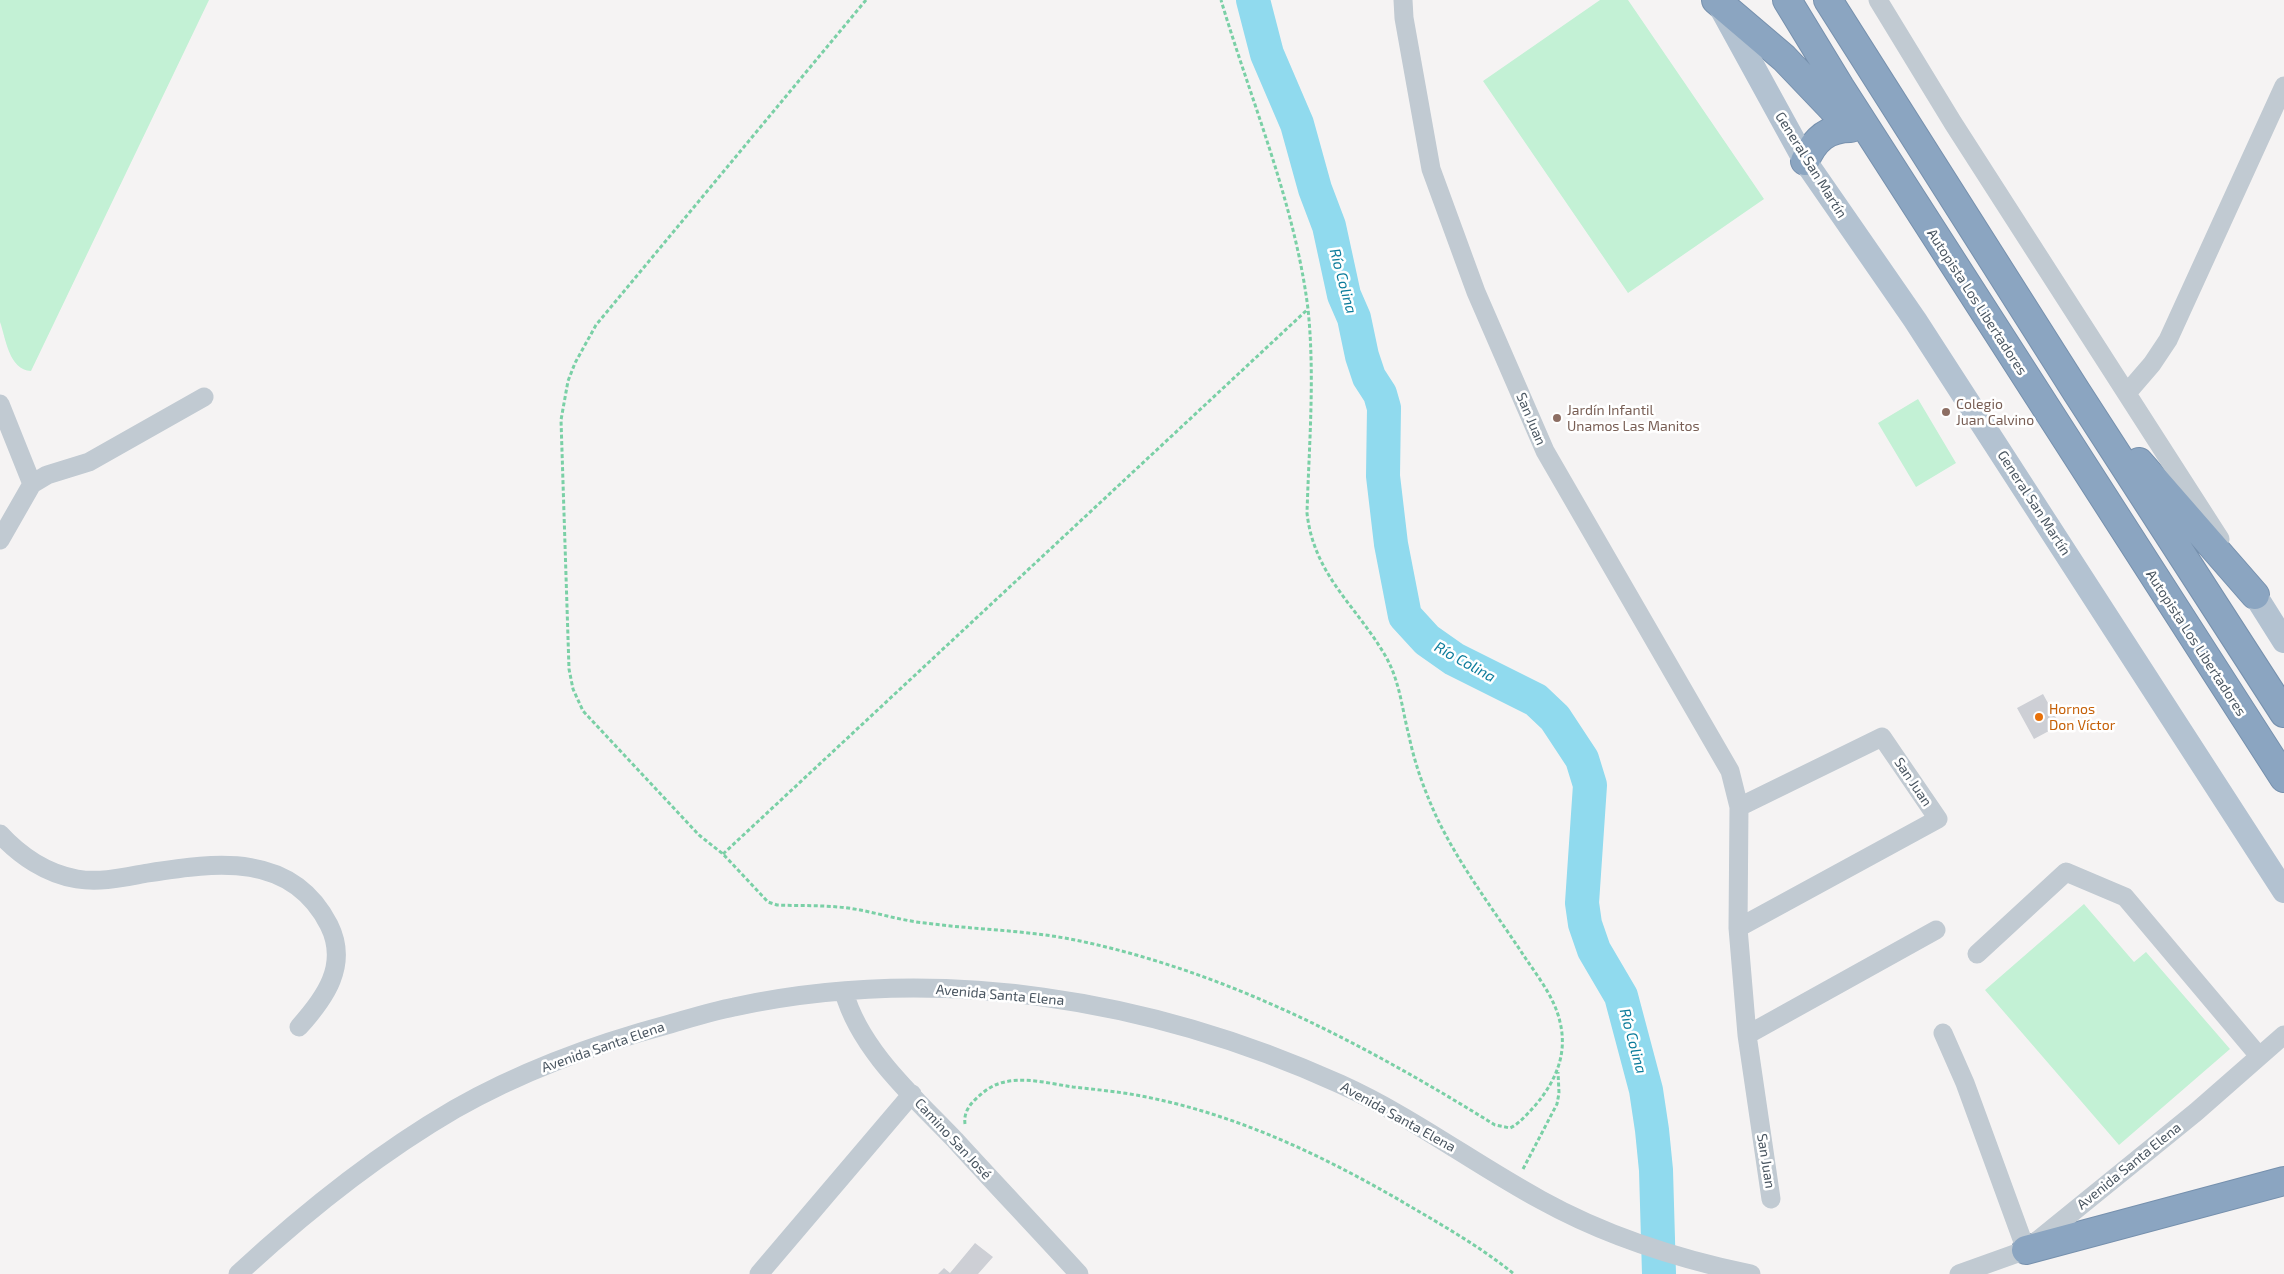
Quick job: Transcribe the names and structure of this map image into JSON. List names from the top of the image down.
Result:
{
  "streets": {
    "highway": ["Autopista Los Libertadores"],
    "main road": ["General San Martín"],
    "street": ["San Juan", "Avenida Santa Elena", "Camino San José"]
  },
  "crossings": [
    ["Avenida Santa Elena", "Camino San José"]
  ],
  "water": ["Río Colina"],
  "places": ["Colegio Juan Calvino", "Jardín Infantil Unamos Las Manitos", "Hornos Don Víctor"]
}
